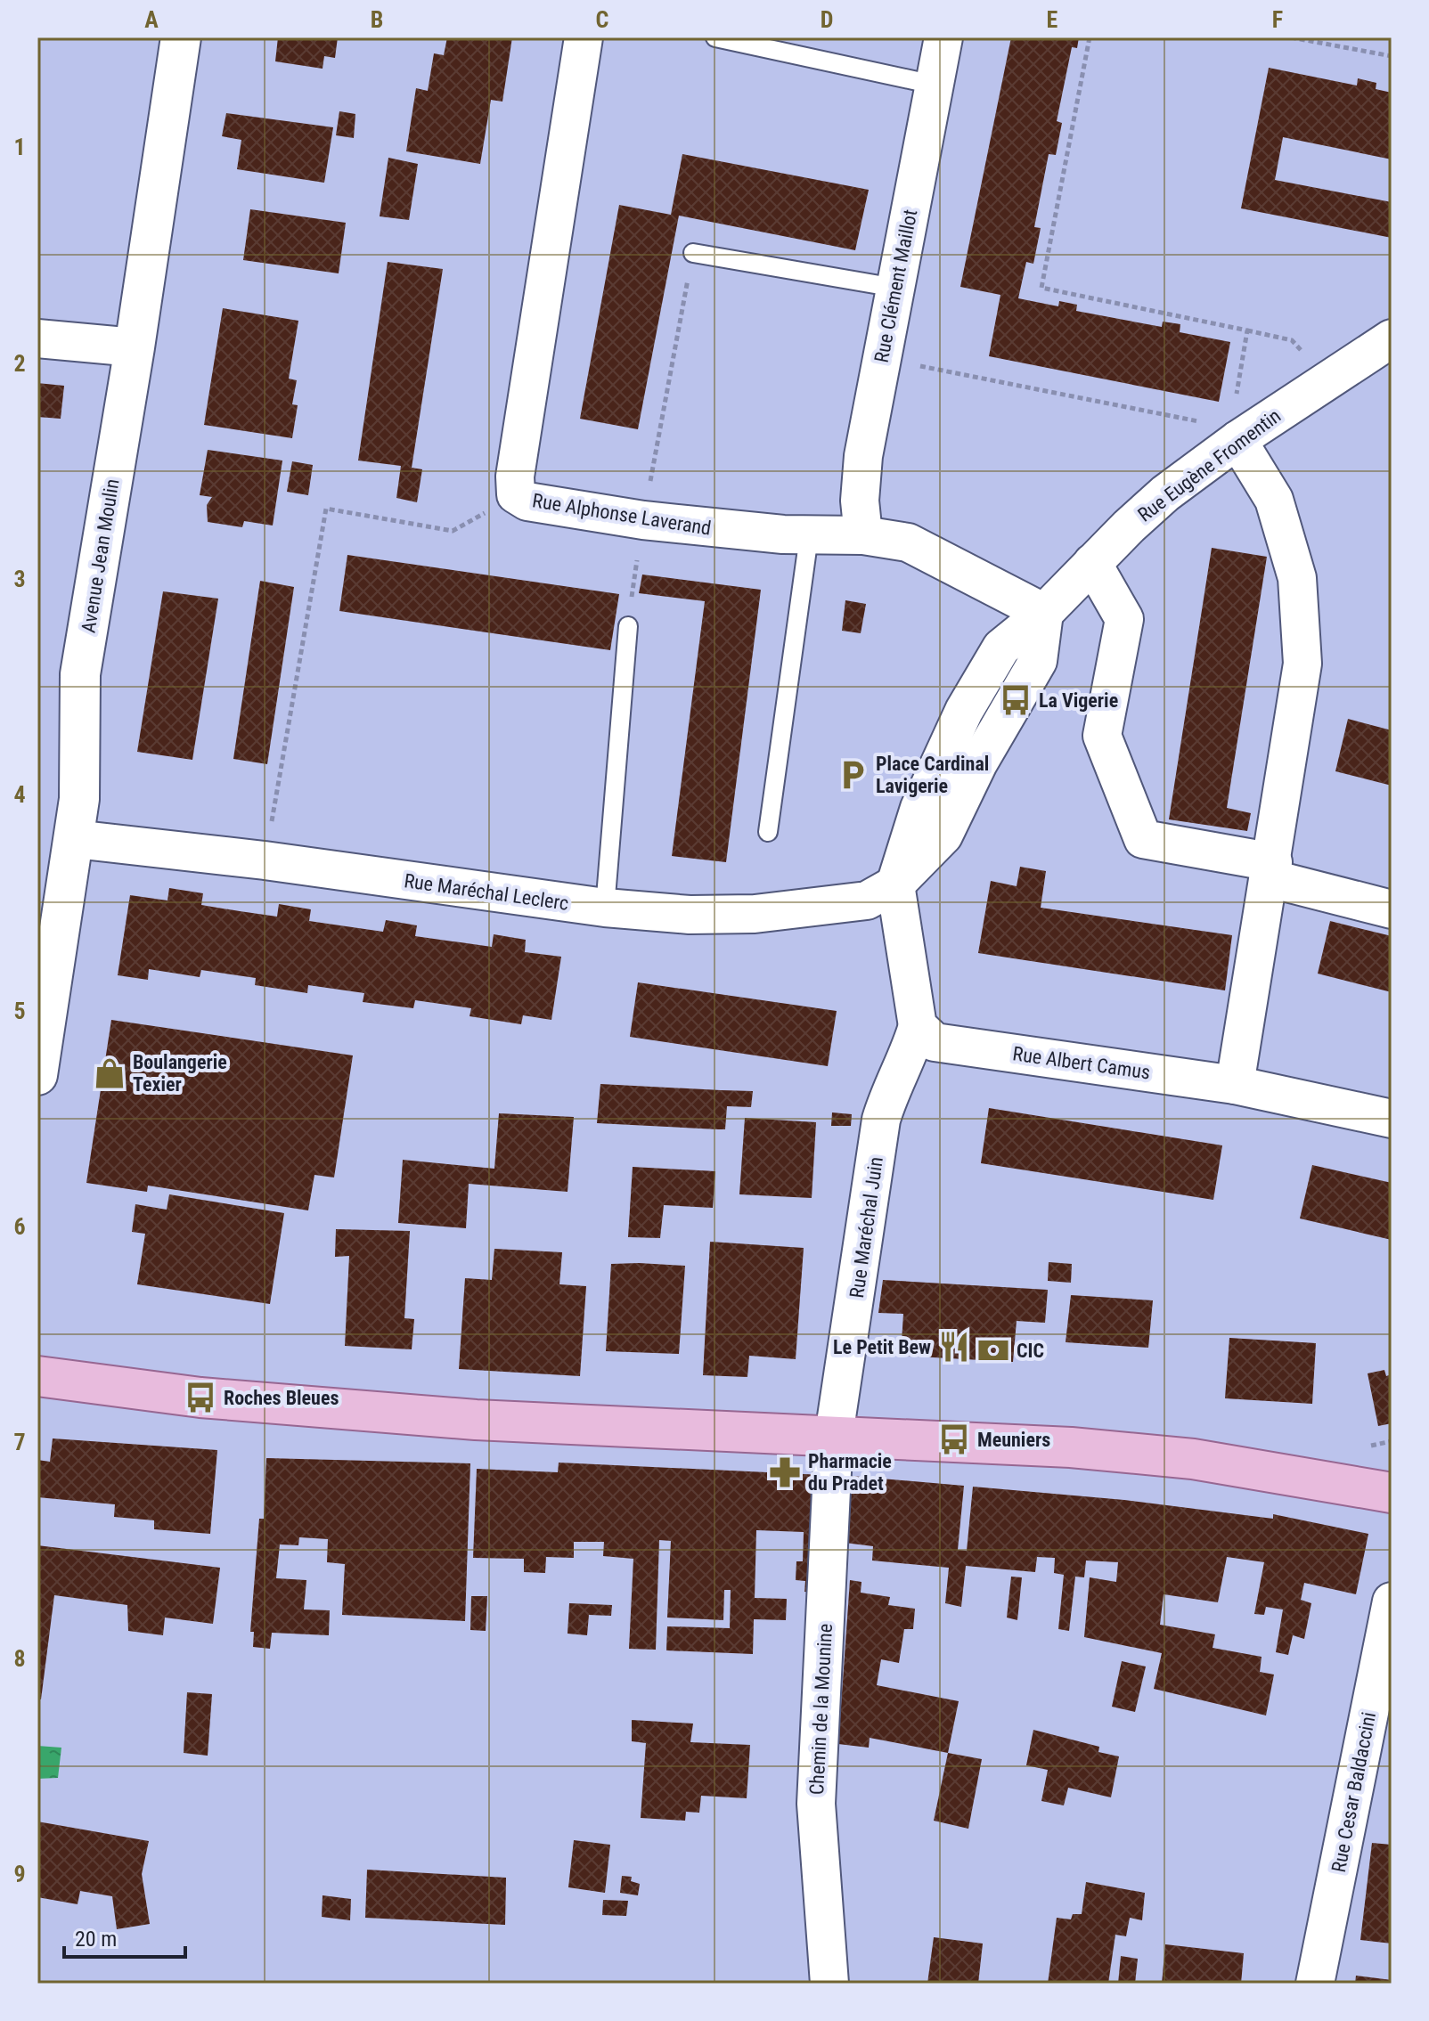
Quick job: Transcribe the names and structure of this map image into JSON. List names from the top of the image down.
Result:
{
  "streets": {
    "street": [
      "Rue Clément Maillot",
      "Rue Eugène Fromentin",
      "Rue Alphonse Laverand",
      "Avenue Jean Moulin",
      "Rue Maréchal Leclerc",
      "Rue Albert Camus",
      "Rue Maréchal Juin",
      "Chemin de la Mounine",
      "Rue Cesar Baldaccini"
    ]
  },
  "crossings": [
    ["Rue Clément Maillot", "Rue Alphonse Laverand"],
    ["Rue Eugène Fromentin", "Rue Alphonse Laverand"],
    ["Avenue Jean Moulin", "Rue Maréchal Leclerc"],
    ["Rue Albert Camus", "Rue Maréchal Juin"],
    ["Rue Maréchal Juin", "Chemin de la Mounine"]
  ],
  "places": {
    "bus stop": ["La Vigerie", "Roches Bleues", "Meuniers"],
    "parking": ["Place Cardinal Lavigerie"],
    "shop": ["Boulangerie Texier"],
    "restaurant": ["Le Petit Bew"],
    "bank": ["CIC"],
    "pharmacy": ["Pharmacie du Pradet"]
  },
  "scale_bar": "20 m",
  "grid": {
    "columns": [
      "A",
      "B",
      "C",
      "D",
      "E",
      "F"
    ],
    "rows": [
      "1",
      "2",
      "3",
      "4",
      "5",
      "6",
      "7",
      "8",
      "9"
    ]
  }
}
